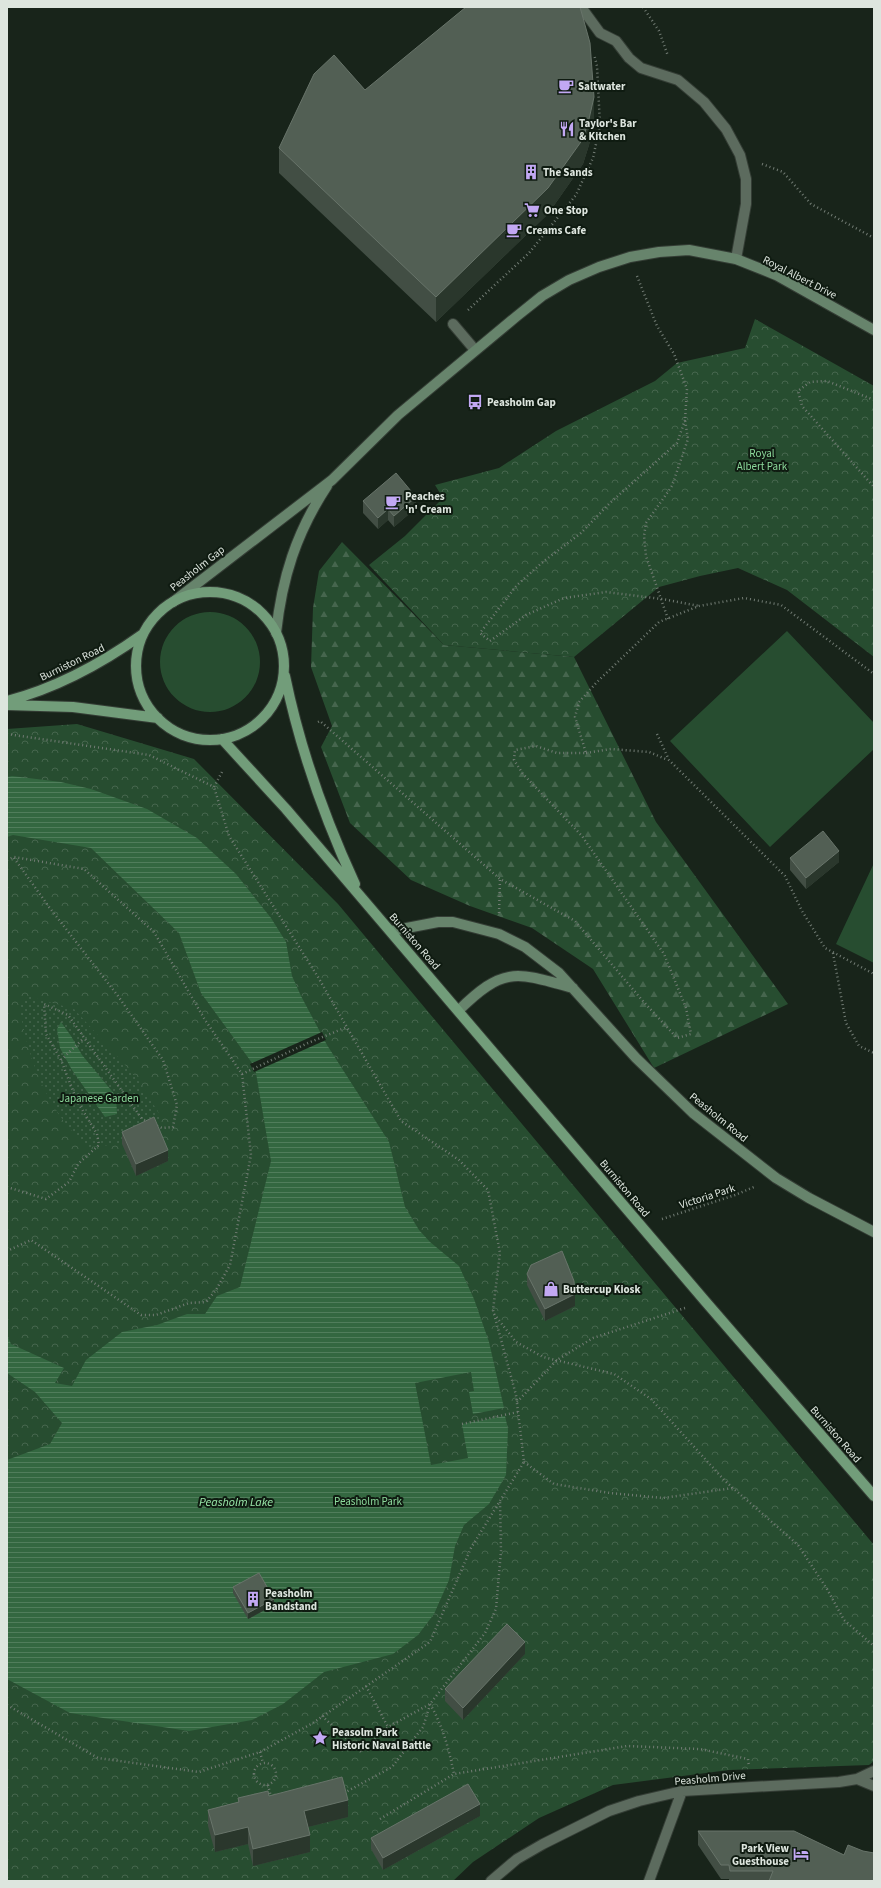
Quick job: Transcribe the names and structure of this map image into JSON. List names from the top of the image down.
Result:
{
  "streets": {
    "main road": ["Burniston Road"],
    "street": [
      "Royal Albert Drive",
      "Peasholm Gap",
      "Peasholm Road",
      "Peasholm Drive"
    ],
    "path": ["Victoria Park"]
  },
  "crossings": [
    ["Royal Albert Drive", "Peasholm Gap"],
    ["Peasholm Gap", "Burniston Road"],
    ["Burniston Road", "Peasholm Road"],
    ["Burniston Road", "Victoria Park"],
    ["Peasholm Road", "Victoria Park"]
  ],
  "water": ["Peasholm Lake"],
  "parks": ["Royal Albert Park", "Japanese Garden", "Peasholm Park"],
  "places": {
    "cafe": ["Saltwater", "Creams Cafe", "Peaches 'n' Cream"],
    "restaurant": ["Taylor's Bar & Kitchen"],
    "building": ["The Sands", "Peasholm Bandstand"],
    "supermarket": ["One Stop"],
    "bus stop": ["Peasholm Gap"],
    "shop": ["Buttercup Kiosk"],
    "place": ["Peasolm Park Historic Naval Battle"],
    "hotel": ["Park View Guesthouse"]
  }
}
